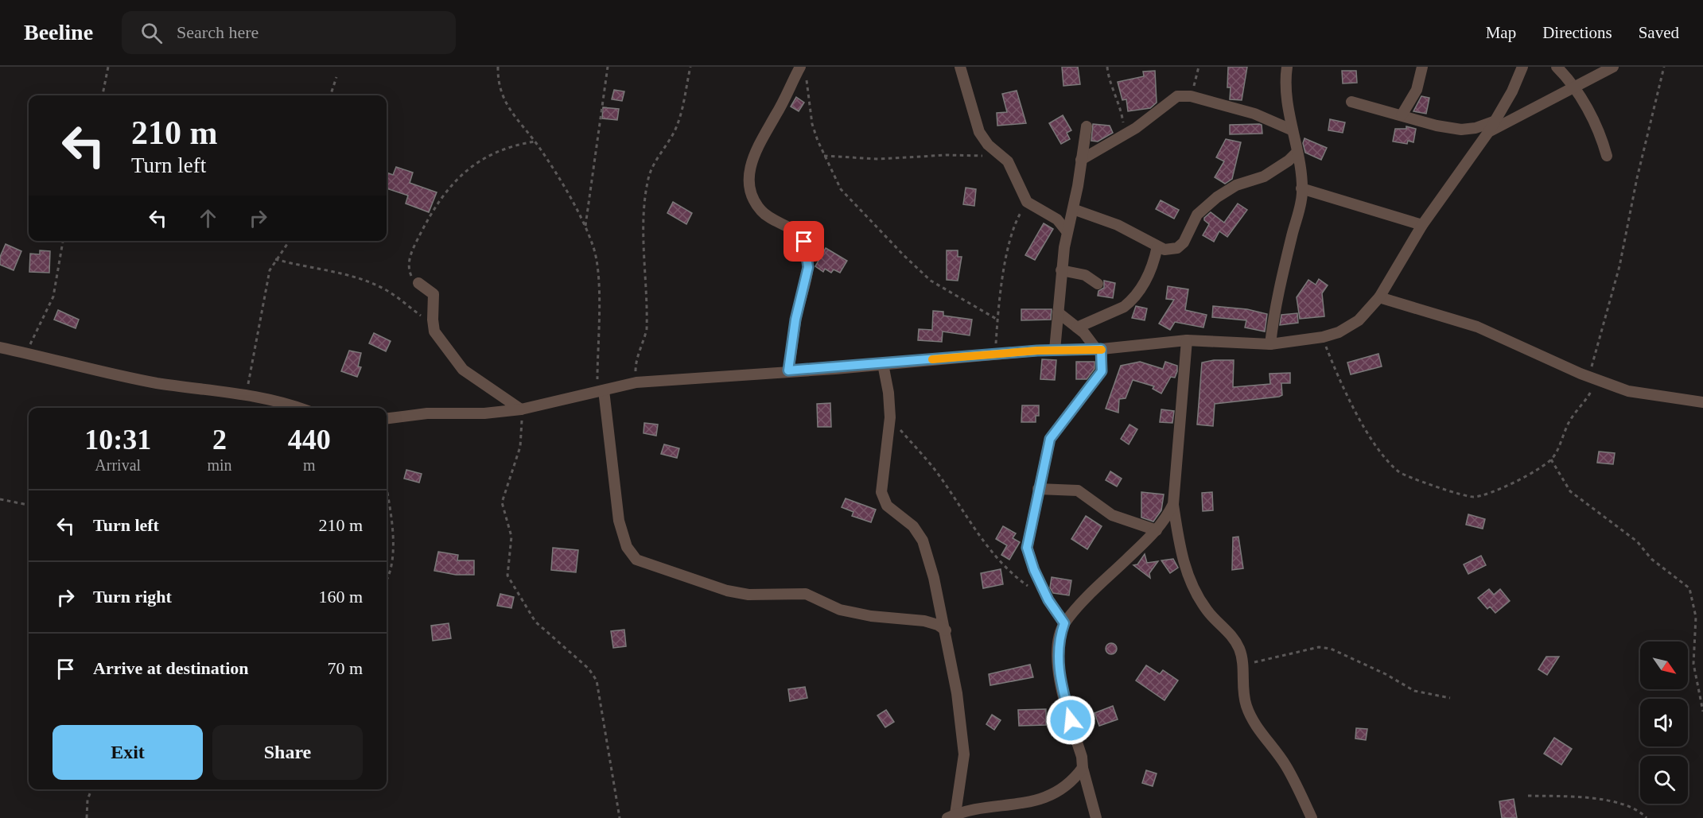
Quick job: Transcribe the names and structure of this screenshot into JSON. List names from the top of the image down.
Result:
{
  "north": "bottom right",
  "page": {
    "header": "Beeline",
    "search": "Search here",
    "nav": ["Map", "Directions", "Saved"],
    "turn": ["210 m", "Turn left"],
    "eta": [
      "10:31",
      "Arrival",
      "2",
      "min",
      "440",
      "m"
    ],
    "list": [
      {
        "name": "Turn left",
        "value": "210 m"
      },
      {
        "name": "Turn right",
        "value": "160 m"
      },
      {
        "name": "Arrive at destination",
        "value": "70 m"
      }
    ],
    "buttons": ["Exit", "Share"]
  }
}
